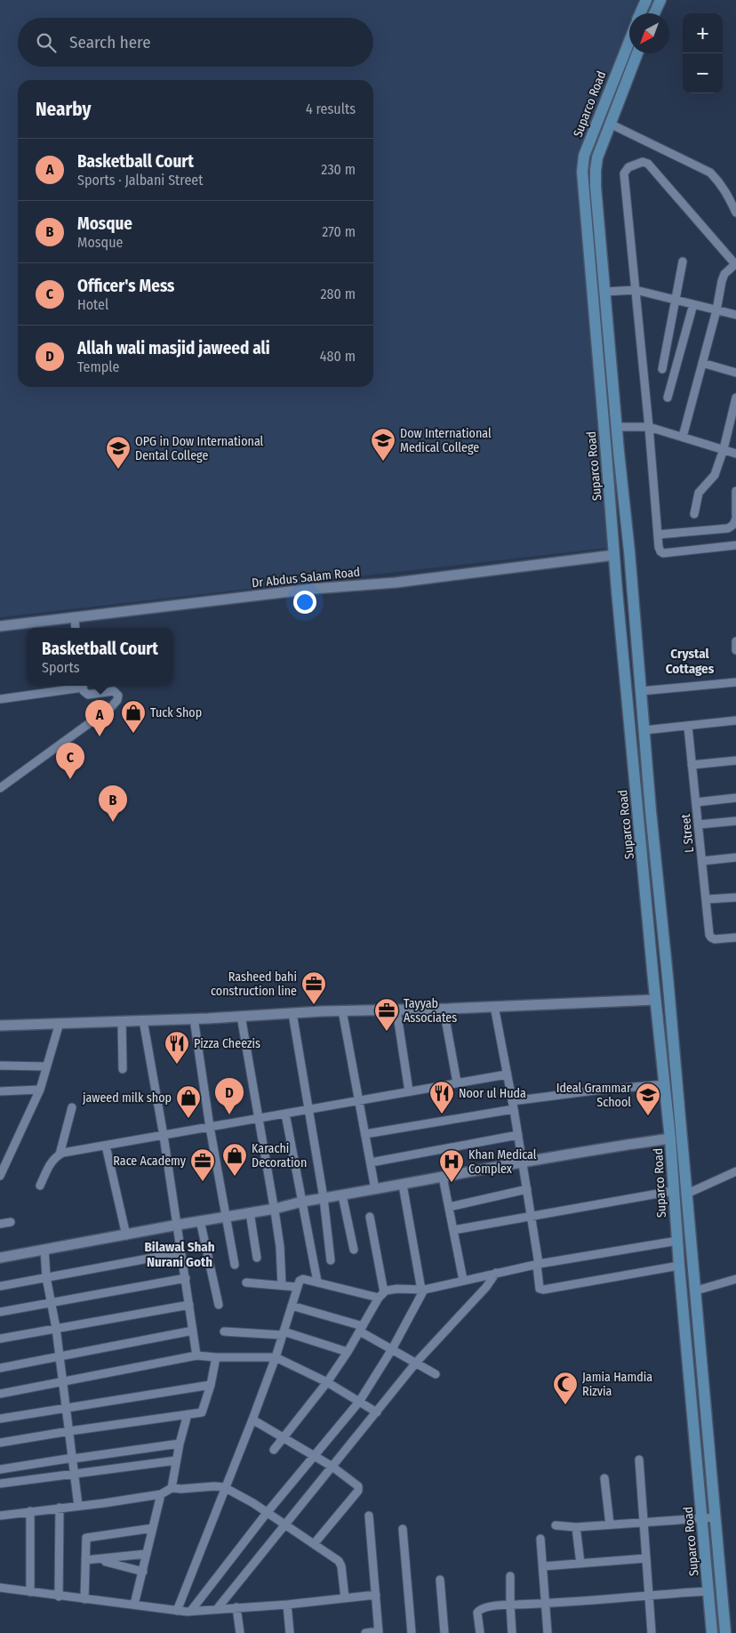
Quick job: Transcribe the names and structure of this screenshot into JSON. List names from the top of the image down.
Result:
{
  "streets": {
    "main road": ["Suparco Road"],
    "street": ["Dr Abdus Salam Road", "L Street"]
  },
  "crossings": [
    ["Suparco Road", "Dr Abdus Salam Road"]
  ],
  "districts": ["Crystal Cottages", "Bilawal Shah Nurani Goth"],
  "places": {
    "school or university": ["Dow International Medical College", "OPG in Dow International Dental College", "Ideal Grammar School"],
    "shop": ["Tuck Shop", "jaweed milk shop", "Karachi Decoration"],
    "office": ["Rasheed bahi construction line", "Tayyab Associates", "Race Academy"],
    "restaurant": ["Pizza Cheezis", "Noor ul Huda"],
    "hospital": ["Khan Medical Complex"],
    "mosque": ["Jamia Hamdia Rizvia"]
  },
  "north": "bottom left",
  "page": {
    "map_buttons": ["+", "−"],
    "search": "Search here",
    "heading": ["Nearby", "4 results"],
    "list": [
      {
        "mark": "A",
        "name": "Basketball Court",
        "note": "Sports · Jalbani Street",
        "value": "230 m"
      },
      {
        "mark": "B",
        "name": "Mosque",
        "note": "Mosque",
        "value": "270 m"
      },
      {
        "mark": "C",
        "name": "Officer's Mess",
        "note": "Hotel",
        "value": "280 m"
      },
      {
        "mark": "D",
        "name": "Allah wali masjid jaweed ali",
        "note": "Temple",
        "value": "480 m"
      }
    ],
    "popup": ["Basketball Court", "Sports"],
    "pins": [
      "A",
      "C",
      "B",
      "D"
    ]
  }
}
